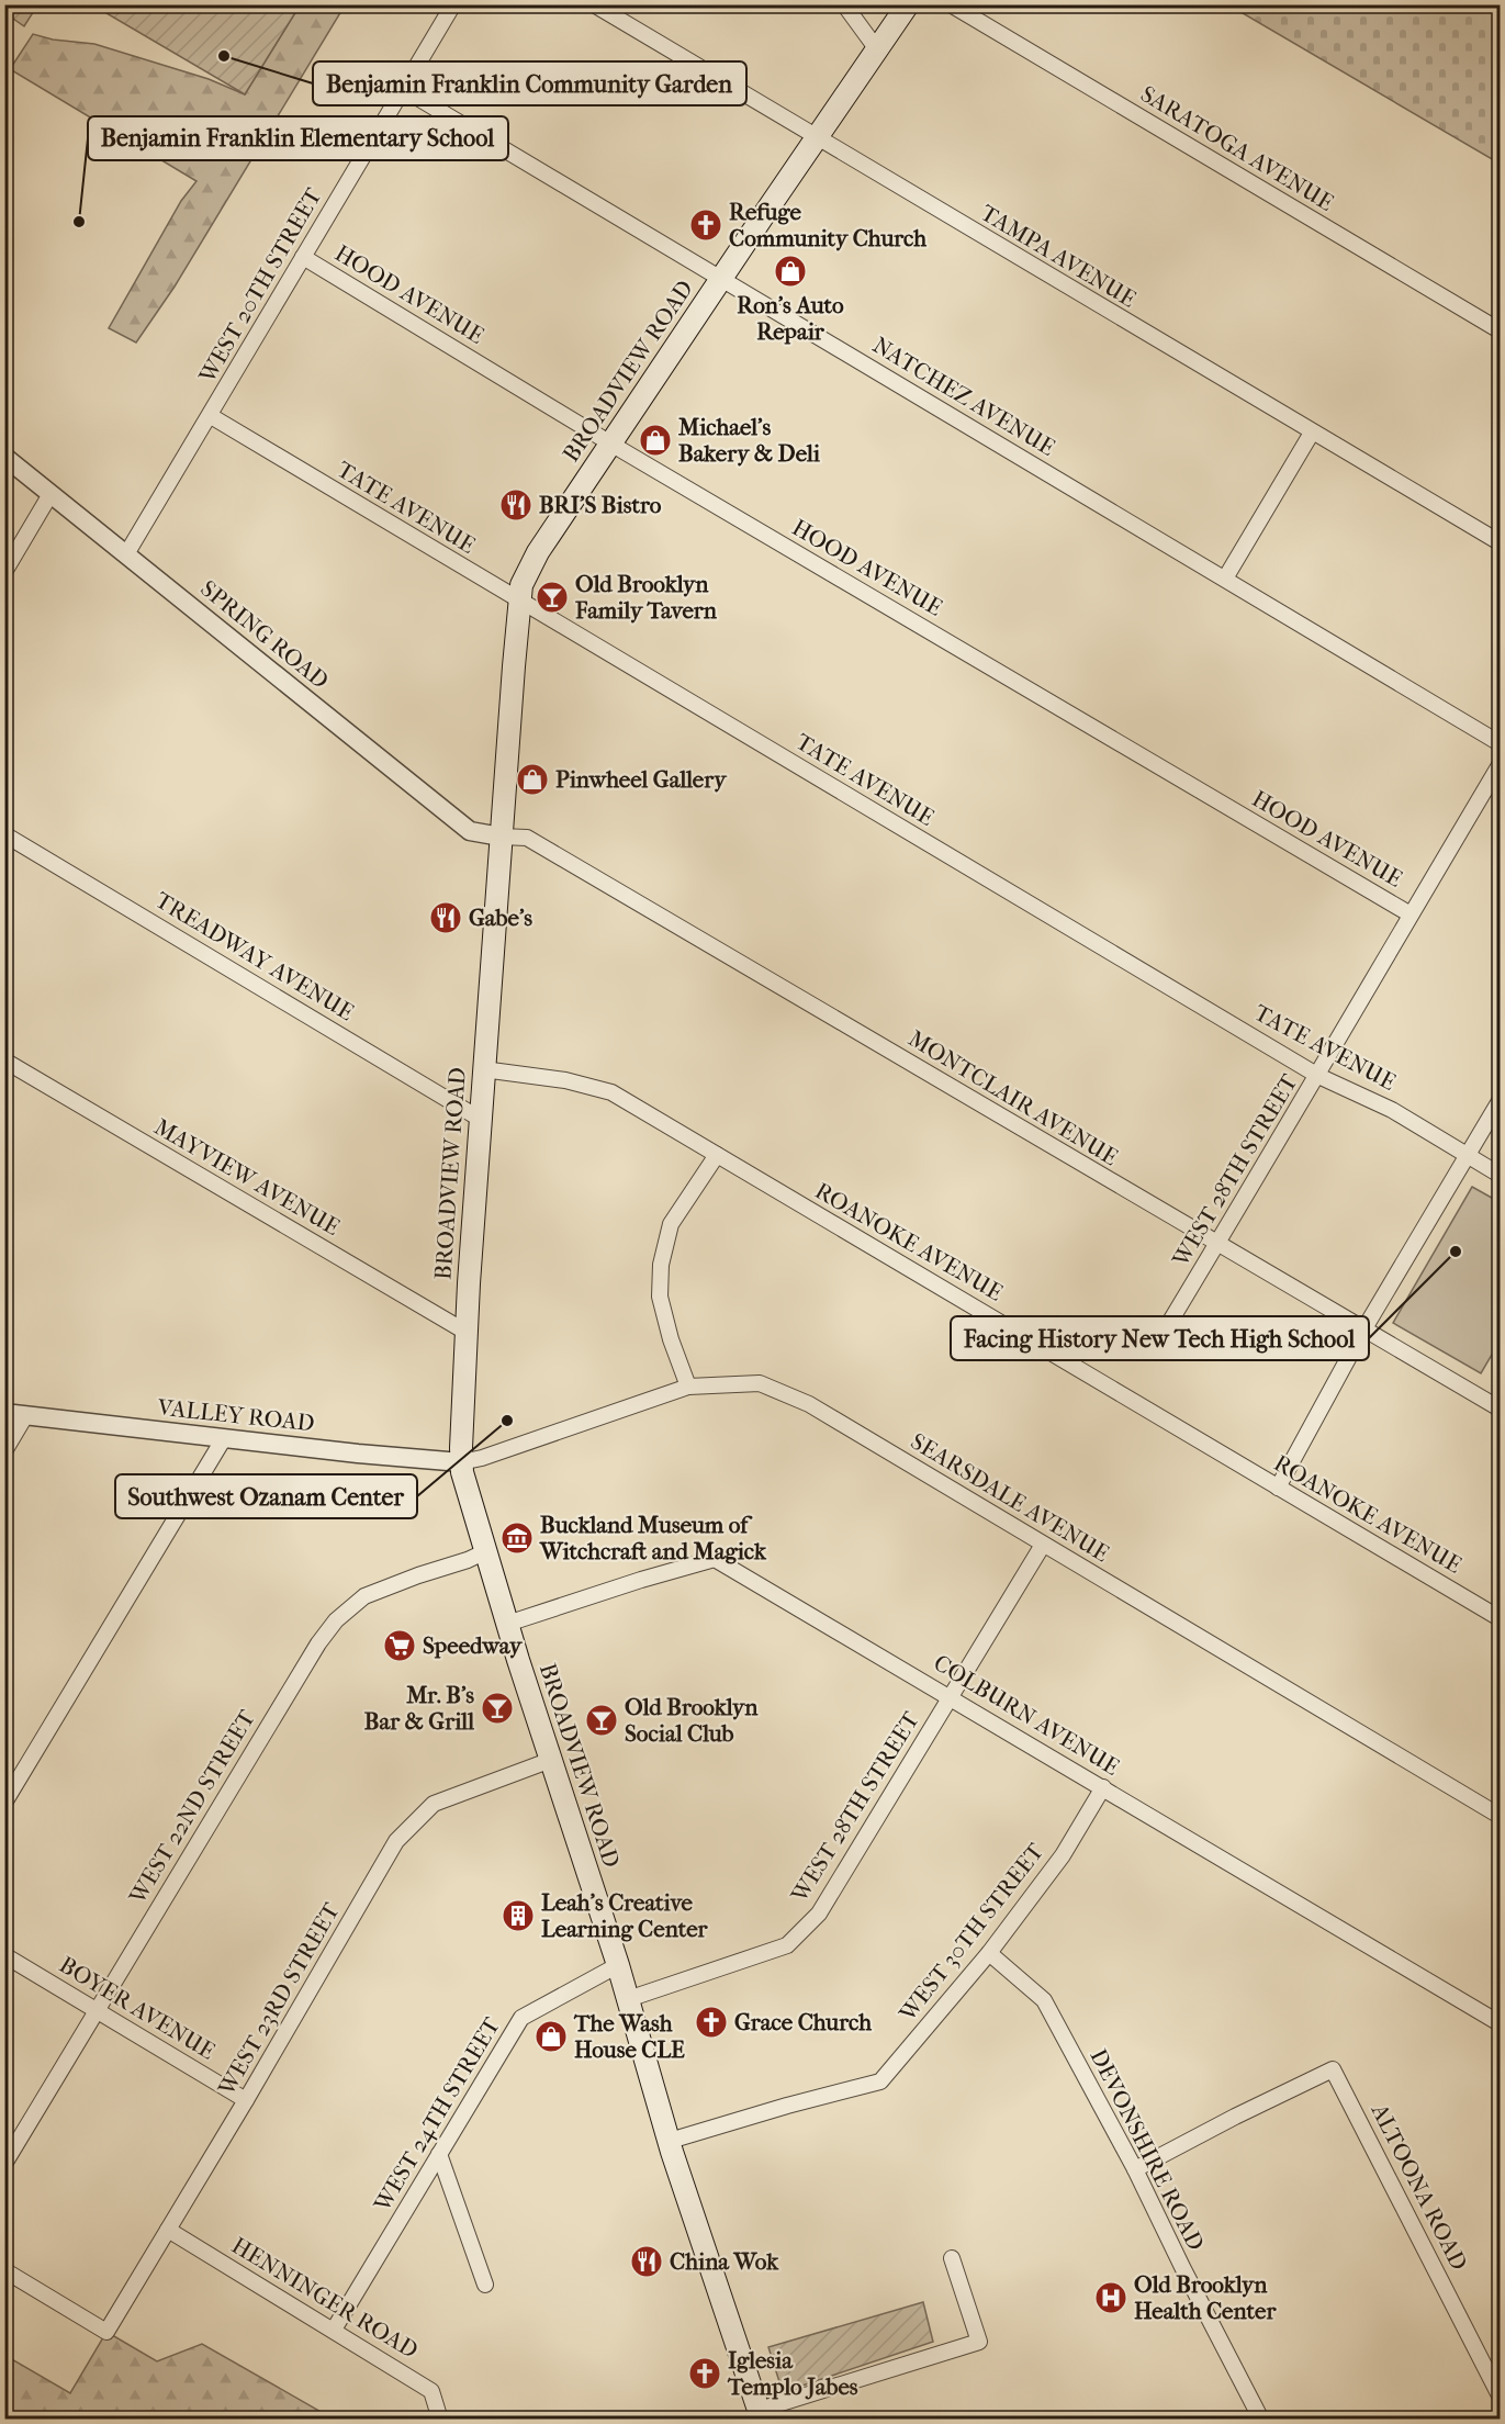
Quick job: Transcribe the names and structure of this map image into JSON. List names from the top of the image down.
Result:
{
  "streets": {
    "main road": ["BROADVIEW ROAD"],
    "street": [
      "SARATOGA AVENUE",
      "TAMPA AVENUE",
      "WEST 20TH STREET",
      "HOOD AVENUE",
      "NATCHEZ AVENUE",
      "TATE AVENUE",
      "SPRING ROAD",
      "TREADWAY AVENUE",
      "MONTCLAIR AVENUE",
      "WEST 28TH STREET",
      "MAYVIEW AVENUE",
      "ROANOKE AVENUE",
      "VALLEY ROAD",
      "SEARSDALE AVENUE",
      "COLBURN AVENUE",
      "WEST 22ND STREET",
      "WEST 30TH STREET",
      "WEST 23RD STREET",
      "BOYER AVENUE",
      "WEST 24TH STREET",
      "DEVONSHIRE ROAD",
      "ALTOONA ROAD",
      "HENNINGER ROAD"
    ]
  },
  "crossings": [
    ["TAMPA AVENUE", "BROADVIEW ROAD"],
    ["WEST 20TH STREET", "HOOD AVENUE"],
    ["WEST 20TH STREET", "NATCHEZ AVENUE"],
    ["WEST 20TH STREET", "TATE AVENUE"],
    ["WEST 20TH STREET", "SPRING ROAD"],
    ["HOOD AVENUE", "BROADVIEW ROAD"],
    ["HOOD AVENUE", "WEST 28TH STREET"],
    ["BROADVIEW ROAD", "NATCHEZ AVENUE"],
    ["BROADVIEW ROAD", "TATE AVENUE"],
    ["BROADVIEW ROAD", "SPRING ROAD"],
    ["BROADVIEW ROAD", "TREADWAY AVENUE"],
    ["BROADVIEW ROAD", "MONTCLAIR AVENUE"],
    ["BROADVIEW ROAD", "WEST 28TH STREET"],
    ["BROADVIEW ROAD", "MAYVIEW AVENUE"],
    ["BROADVIEW ROAD", "ROANOKE AVENUE"],
    ["BROADVIEW ROAD", "VALLEY ROAD"],
    ["BROADVIEW ROAD", "SEARSDALE AVENUE"],
    ["BROADVIEW ROAD", "COLBURN AVENUE"],
    ["BROADVIEW ROAD", "WEST 22ND STREET"],
    ["BROADVIEW ROAD", "WEST 30TH STREET"],
    ["BROADVIEW ROAD", "WEST 23RD STREET"],
    ["BROADVIEW ROAD", "WEST 24TH STREET"],
    ["TATE AVENUE", "WEST 28TH STREET"],
    ["SPRING ROAD", "MONTCLAIR AVENUE"],
    ["MONTCLAIR AVENUE", "WEST 28TH STREET"],
    ["WEST 28TH STREET", "SEARSDALE AVENUE"],
    ["WEST 28TH STREET", "COLBURN AVENUE"],
    ["VALLEY ROAD", "SEARSDALE AVENUE"],
    ["COLBURN AVENUE", "WEST 30TH STREET"],
    ["WEST 22ND STREET", "BOYER AVENUE"],
    ["WEST 30TH STREET", "DEVONSHIRE ROAD"],
    ["WEST 23RD STREET", "BOYER AVENUE"],
    ["WEST 23RD STREET", "HENNINGER ROAD"],
    ["WEST 24TH STREET", "HENNINGER ROAD"],
    ["DEVONSHIRE ROAD", "ALTOONA ROAD"]
  ],
  "places": {
    "other": [
      "Benjamin Franklin Community Garden",
      "Benjamin Franklin Elementary School",
      "Facing History New Tech High School",
      "Southwest Ozanam Center"
    ],
    "church": ["Refuge Community Church", "Grace Church", "Iglesia Templo Jabes"],
    "shop": [
      "Ron's Auto Repair",
      "Michael's Bakery & Deli",
      "Pinwheel Gallery",
      "The Wash House CLE"
    ],
    "restaurant": ["BRI'S Bistro", "Gabe's", "China Wok"],
    "bar": ["Old Brooklyn Family Tavern", "Mr. B's Bar & Grill", "Old Brooklyn Social Club"],
    "museum": ["Buckland Museum of Witchcraft and Magick"],
    "supermarket": ["Speedway"],
    "building": ["Leah's Creative Learning Center"],
    "hospital": ["Old Brooklyn Health Center"]
  }
}
